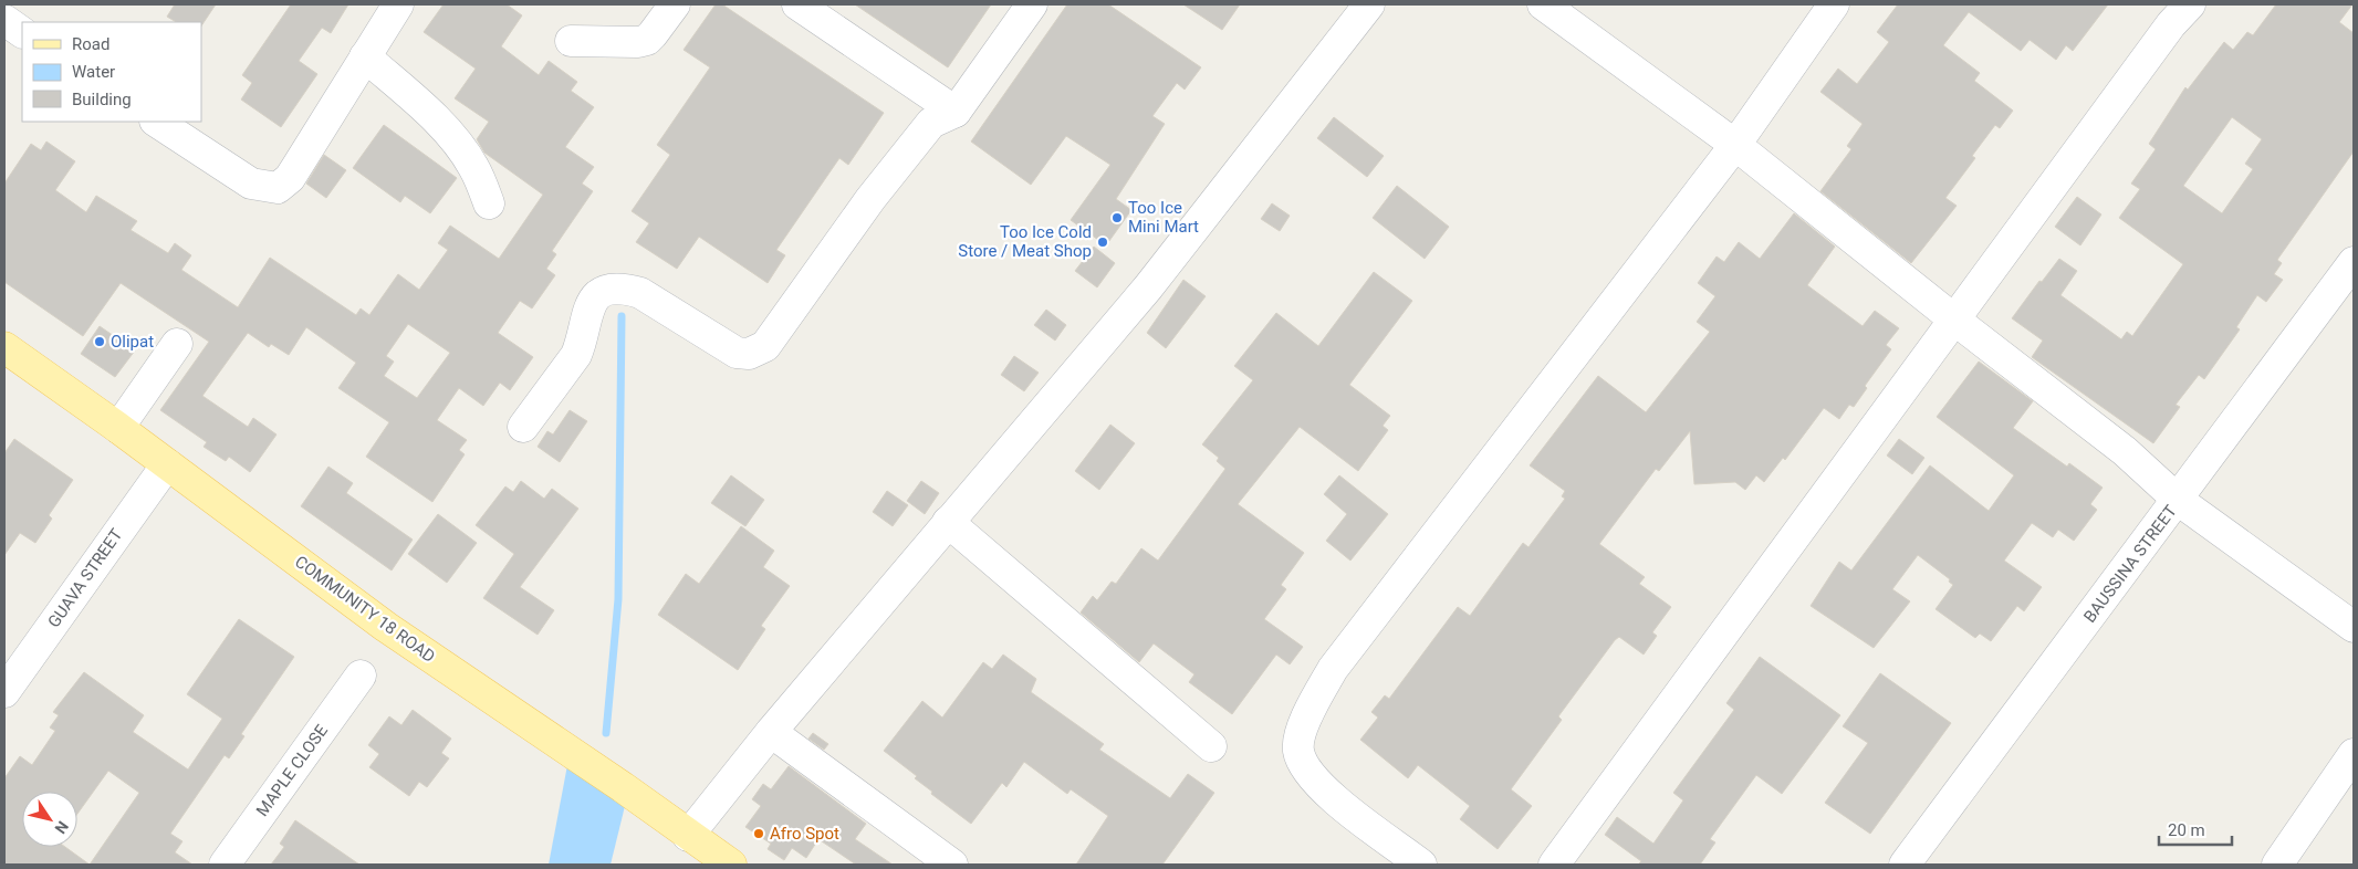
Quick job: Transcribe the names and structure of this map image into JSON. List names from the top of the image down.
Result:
{
  "streets": {
    "main road": ["COMMUNITY 18 ROAD"],
    "street": ["BAUSSINA STREET", "GUAVA STREET", "MAPLE CLOSE"]
  },
  "crossings": [
    ["GUAVA STREET", "COMMUNITY 18 ROAD"]
  ],
  "places": [
    "Too Ice Mini Mart",
    "Too Ice Cold Store / Meat Shop",
    "Olipat",
    "Afro Spot"
  ],
  "legend": ["Road", "Water", "Building"],
  "scale_bar": "20 m",
  "north": "bottom right"
}
